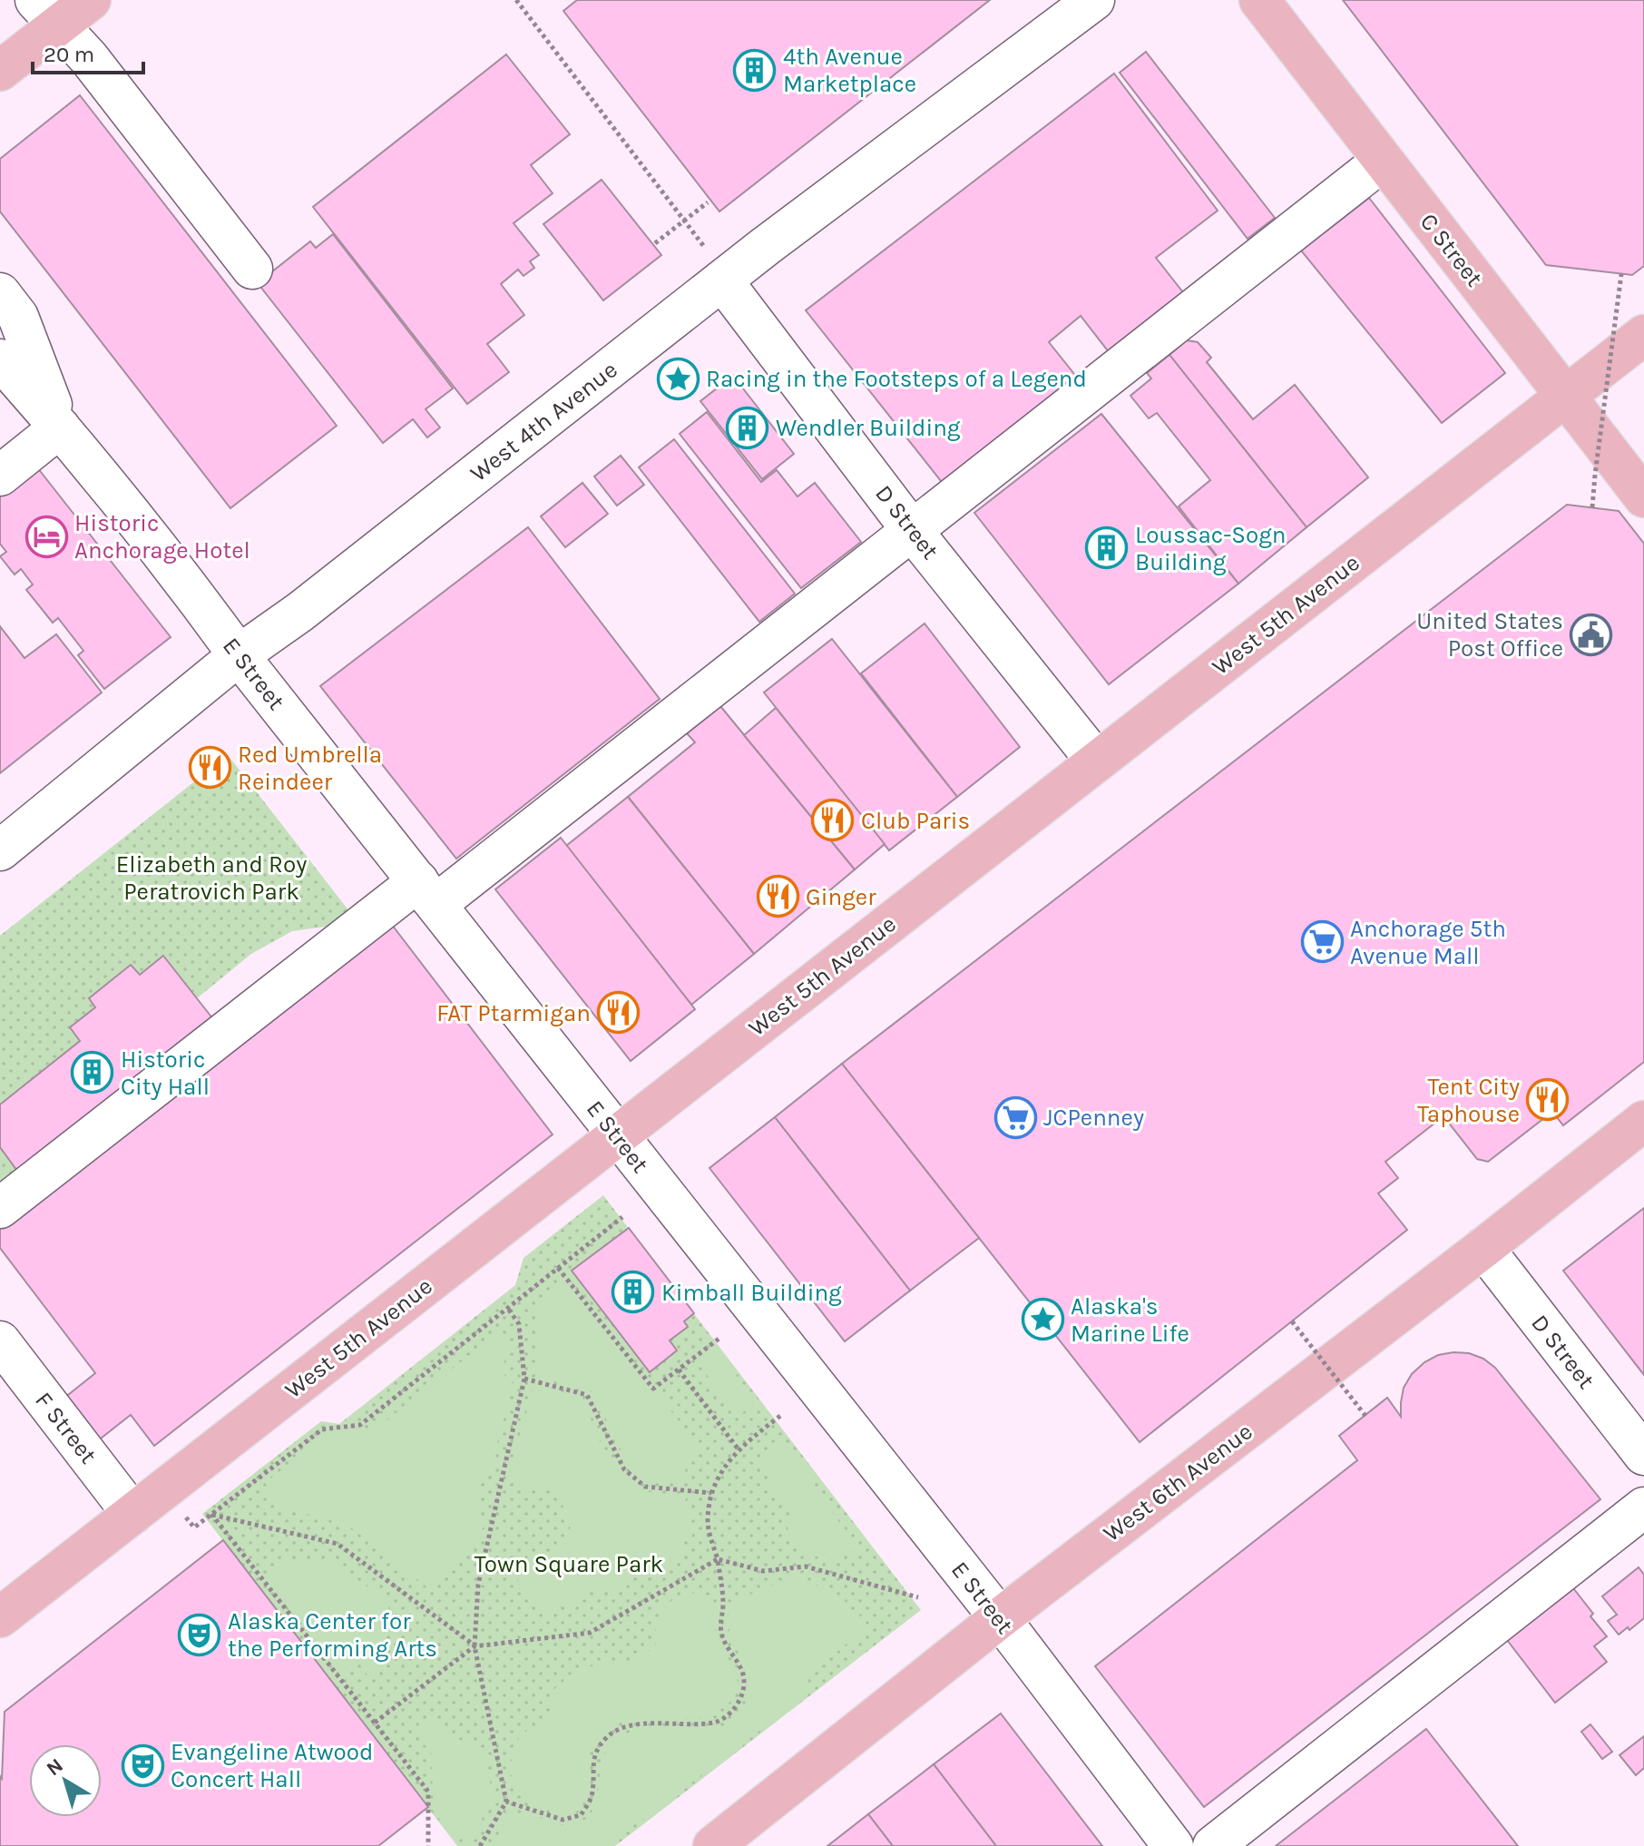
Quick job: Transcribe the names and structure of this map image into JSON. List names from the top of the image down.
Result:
{
  "streets": {
    "main road": ["C Street", "West 5th Avenue", "West 6th Avenue"],
    "street": [
      "West 4th Avenue",
      "D Street",
      "E Street",
      "F Street"
    ]
  },
  "crossings": [
    ["C Street", "West 5th Avenue"],
    ["West 4th Avenue", "D Street"],
    ["West 4th Avenue", "E Street"],
    ["D Street", "West 5th Avenue"],
    ["D Street", "West 6th Avenue"],
    ["West 5th Avenue", "E Street"],
    ["West 5th Avenue", "F Street"],
    ["E Street", "West 6th Avenue"]
  ],
  "parks": ["Elizabeth and Roy Peratrovich Park", "Town Square Park"],
  "places": {
    "building": [
      "4th Avenue Marketplace",
      "Wendler Building",
      "Loussac-Sogn Building",
      "Historic City Hall",
      "Kimball Building"
    ],
    "place": ["Racing in the Footsteps of a Legend", "Alaska's Marine Life"],
    "hotel": ["Historic Anchorage Hotel"],
    "public building": ["United States Post Office"],
    "restaurant": [
      "Red Umbrella Reindeer",
      "Club Paris",
      "Ginger",
      "FAT Ptarmigan",
      "Tent City Taphouse"
    ],
    "supermarket": ["Anchorage 5th Avenue Mall", "JCPenney"],
    "theatre": ["Alaska Center for the Performing Arts", "Evangeline Atwood Concert Hall"]
  },
  "scale_bar": "20 m",
  "north": "top left"
}
